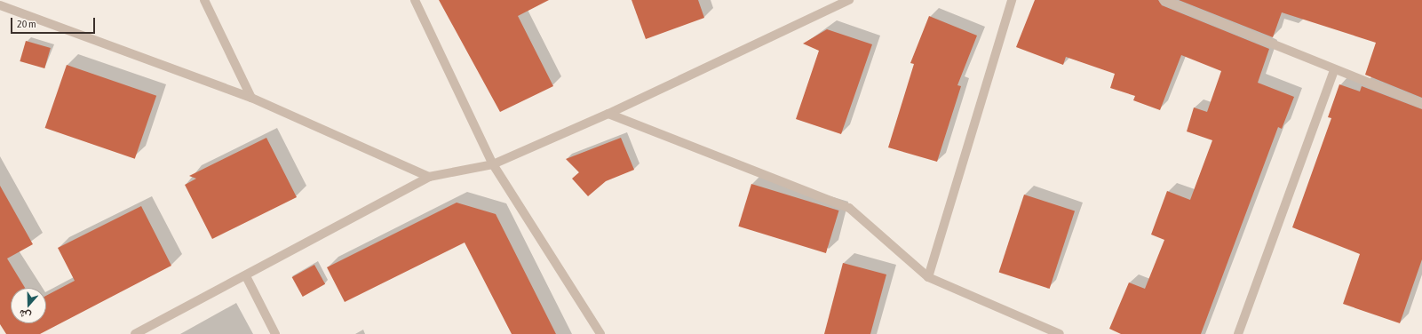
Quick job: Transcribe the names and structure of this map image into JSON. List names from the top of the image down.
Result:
{
  "scale_bar": "20 m",
  "north": "bottom"
}
